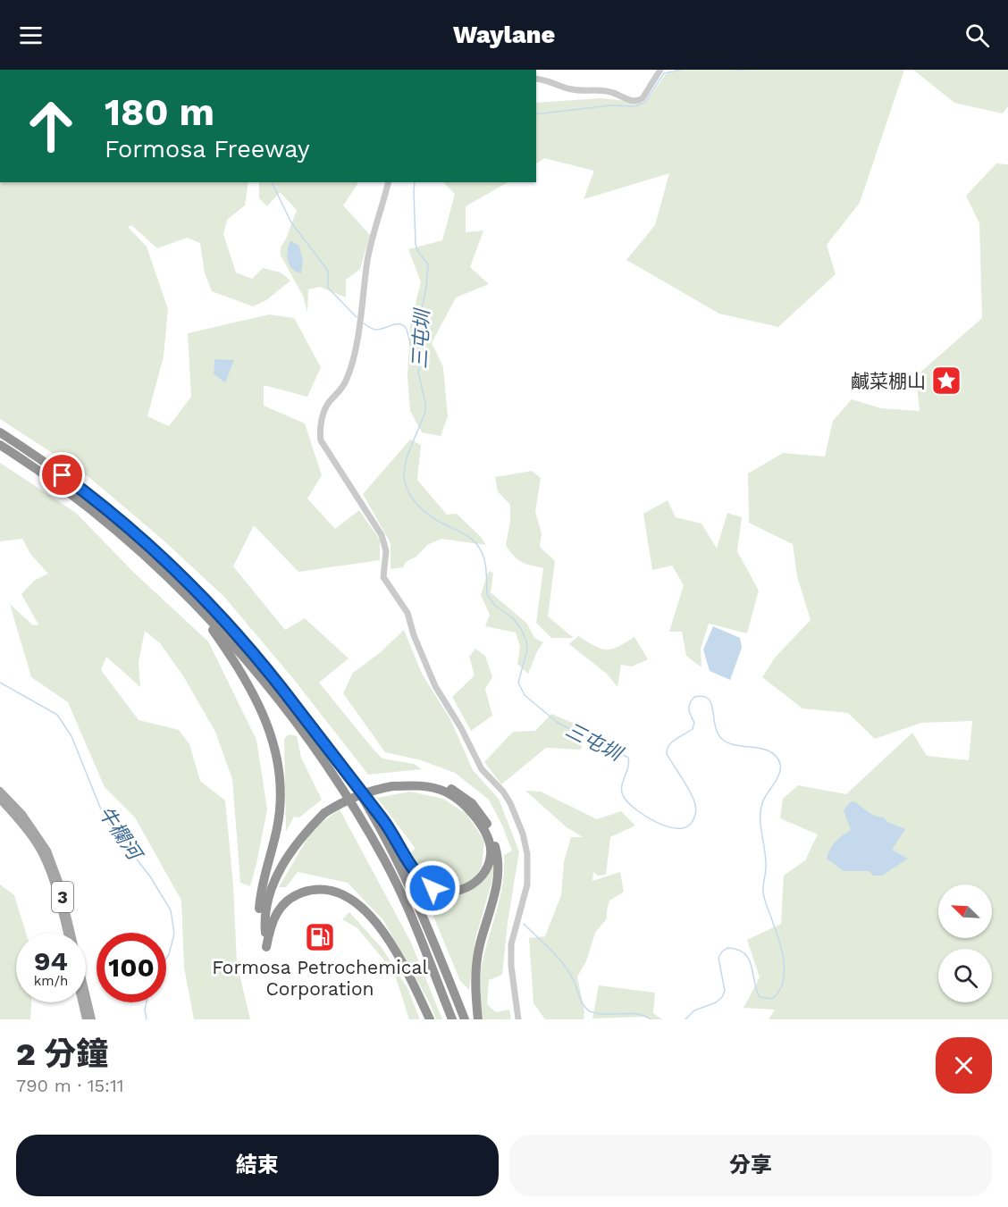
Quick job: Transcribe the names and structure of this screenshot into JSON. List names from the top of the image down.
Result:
{
  "streets": {
    "main road": ["3"]
  },
  "water": ["三屯圳", "牛欄河"],
  "places": {
    "place": ["鹹菜棚山"],
    "fuel station": ["Formosa Petrochemical Corporation"]
  },
  "north": "top left",
  "page": {
    "header": "Waylane",
    "turn": ["180 m", "Formosa Freeway"],
    "speed": "94 km/h",
    "limit": "100",
    "heading": ["2 分鐘", "790 m · 15:11"],
    "buttons": ["結束", "分享"]
  }
}
